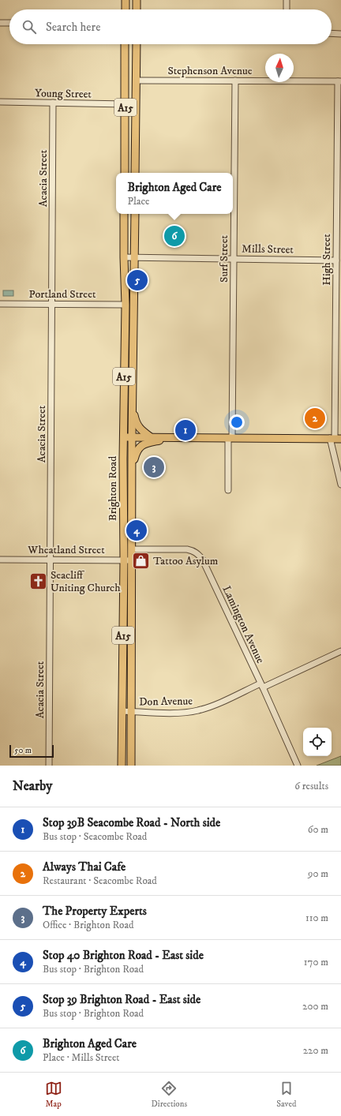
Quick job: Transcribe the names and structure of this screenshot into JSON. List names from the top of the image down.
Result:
{
  "streets": {
    "main road": ["A15", "Brighton Road"],
    "street": [
      "Stephenson Avenue",
      "Young Street",
      "Acacia Street",
      "Mills Street",
      "Surf Street",
      "High Street",
      "Portland Street",
      "Wheatland Street",
      "Lamington Avenue",
      "Don Avenue"
    ]
  },
  "crossings": [
    ["Stephenson Avenue", "A15"],
    ["Stephenson Avenue", "Surf Street"],
    ["Stephenson Avenue", "High Street"],
    ["Young Street", "A15"],
    ["Young Street", "Acacia Street"],
    ["Acacia Street", "Portland Street"],
    ["Acacia Street", "Wheatland Street"],
    ["Mills Street", "Surf Street"],
    ["Mills Street", "High Street"],
    ["Mills Street", "Brighton Road"],
    ["Portland Street", "Brighton Road"],
    ["Brighton Road", "Wheatland Street"],
    ["Brighton Road", "Lamington Avenue"],
    ["Brighton Road", "Don Avenue"],
    ["Lamington Avenue", "Don Avenue"]
  ],
  "places": {
    "shop": ["Tattoo Asylum"],
    "church": ["Seacliff Uniting Church"]
  },
  "scale_bar": "50 m",
  "north": "top",
  "page": {
    "search": "Search here",
    "popup": ["Brighton Aged Care", "Place"],
    "pins": [
      "6",
      "5",
      "2",
      "1",
      "3",
      "4"
    ],
    "scale": "50 m",
    "heading": ["Nearby", "6 results"],
    "list": [
      {
        "mark": "1",
        "name": "Stop 39B Seacombe Road - North side",
        "note": "Bus stop · Seacombe Road",
        "value": "60 m"
      },
      {
        "mark": "2",
        "name": "Always Thai Cafe",
        "note": "Restaurant · Seacombe Road",
        "value": "90 m"
      },
      {
        "mark": "3",
        "name": "The Property Experts",
        "note": "Office · Brighton Road",
        "value": "110 m"
      },
      {
        "mark": "4",
        "name": "Stop 40 Brighton Road - East side",
        "note": "Bus stop · Brighton Road",
        "value": "170 m"
      },
      {
        "mark": "5",
        "name": "Stop 39 Brighton Road - East side",
        "note": "Bus stop · Brighton Road",
        "value": "200 m"
      },
      {
        "mark": "6",
        "name": "Brighton Aged Care",
        "note": "Place · Mills Street",
        "value": "220 m"
      }
    ],
    "nav": ["Map", "Directions", "Saved"]
  }
}
